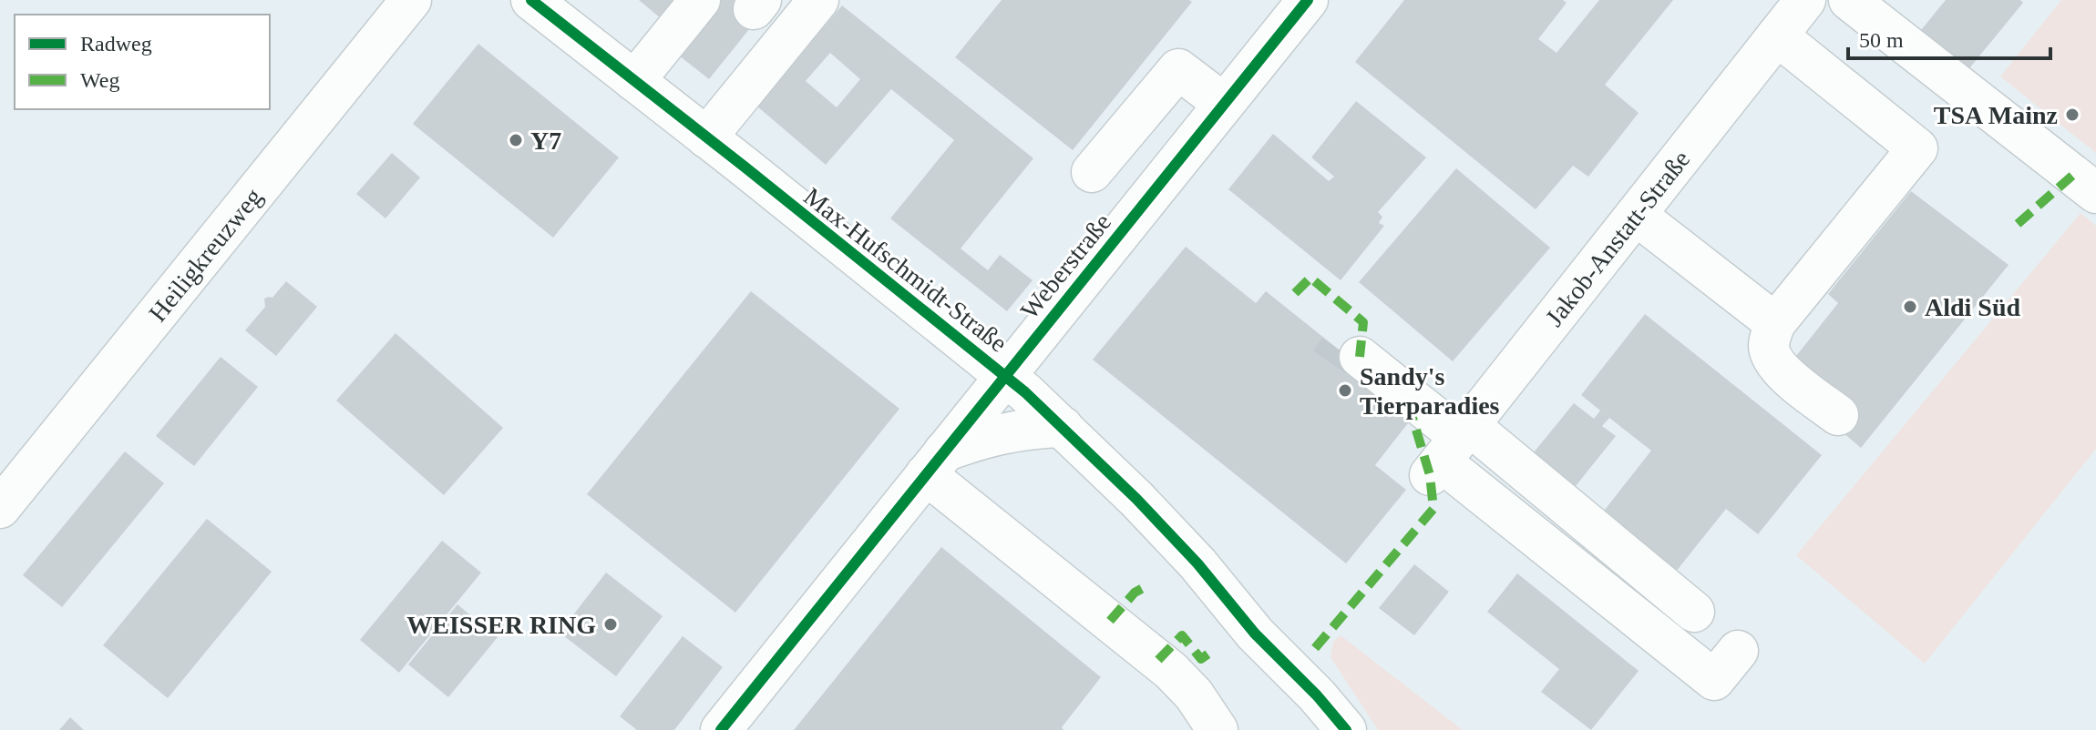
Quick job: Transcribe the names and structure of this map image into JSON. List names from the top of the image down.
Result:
{
  "streets": {
    "street": [
      "Jakob-Anstatt-Straße",
      "Heiligkreuzweg",
      "Weberstraße",
      "Max-Hufschmidt-Straße"
    ]
  },
  "crossings": [
    ["Weberstraße", "Max-Hufschmidt-Straße"]
  ],
  "places": [
    "TSA Mainz",
    "Y7",
    "Aldi Süd",
    "Sandy's Tierparadies",
    "WEISSER RING"
  ],
  "legend": ["Radweg", "Weg"],
  "scale_bar": "50 m"
}
